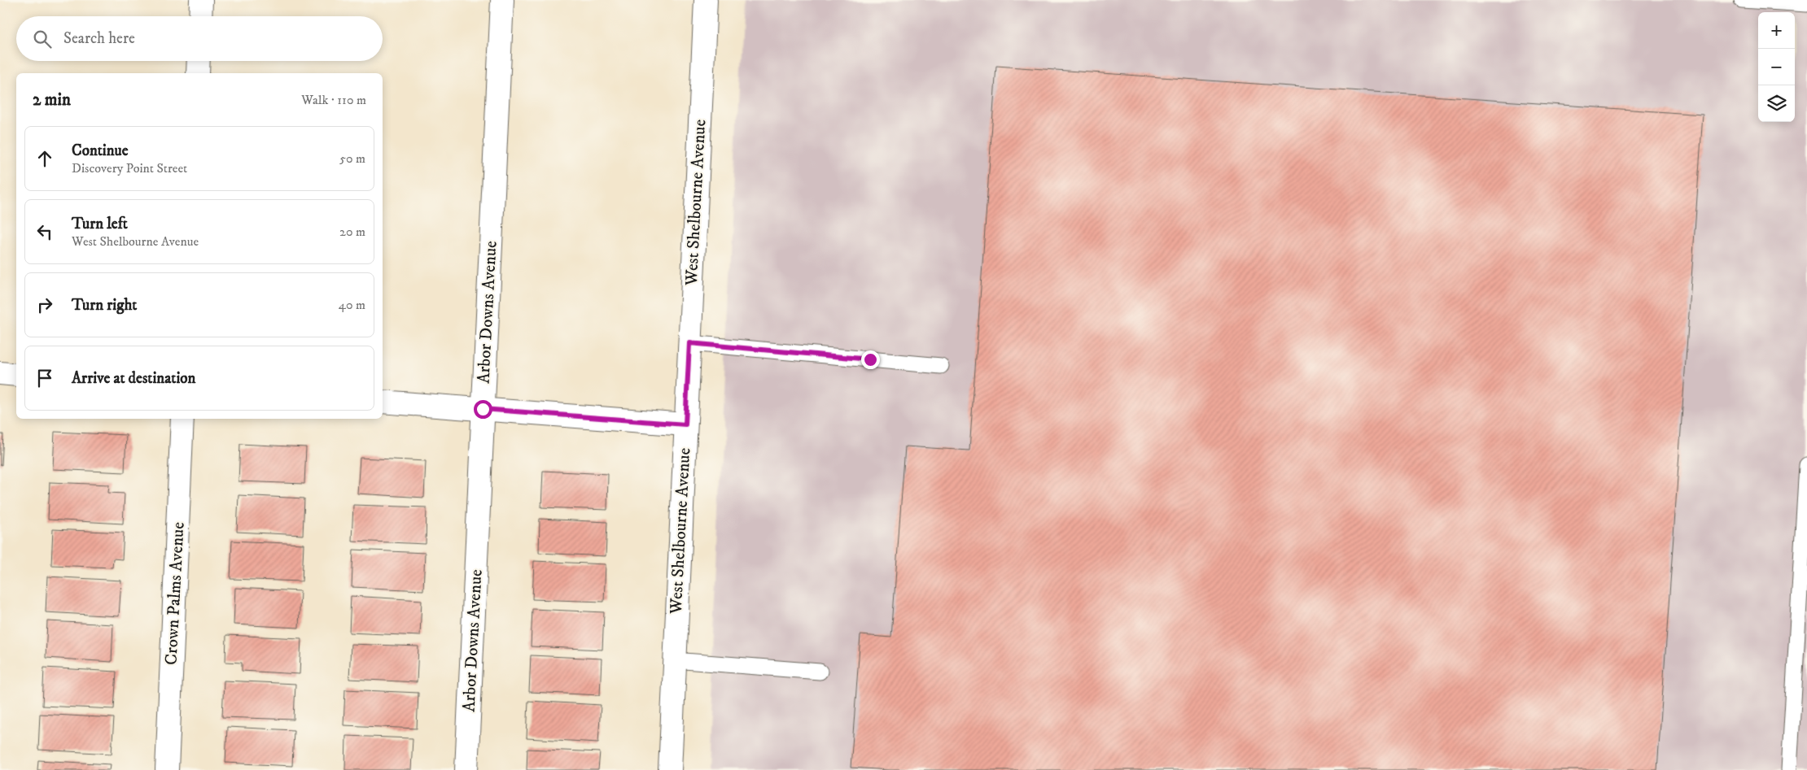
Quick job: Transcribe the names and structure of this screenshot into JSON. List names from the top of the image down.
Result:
{
  "streets": {
    "street": ["West Shelbourne Avenue", "Arbor Downs Avenue", "Crown Palms Avenue"]
  },
  "page": {
    "map_buttons": ["+", "−"],
    "search": "Search here",
    "heading": ["2 min", "Walk · 110 m"],
    "list": [
      ["Continue", "Discovery Point Street", "50 m"],
      ["Turn left", "West Shelbourne Avenue", "20 m"],
      ["Turn right", "40 m"],
      "Arrive at destination"
    ]
  }
}
